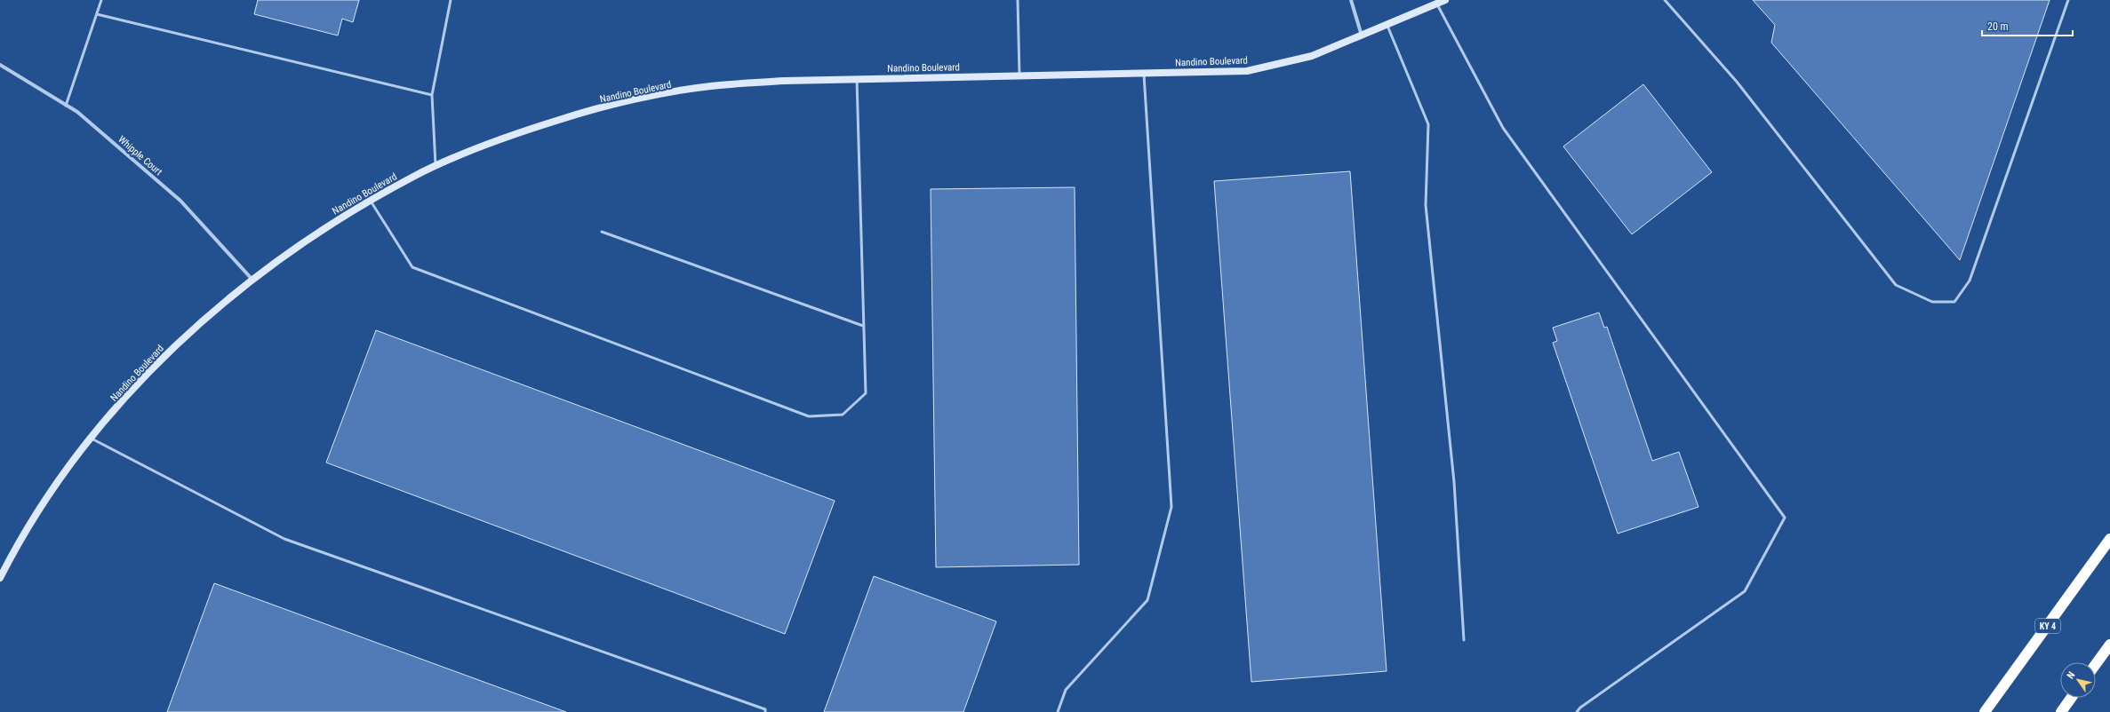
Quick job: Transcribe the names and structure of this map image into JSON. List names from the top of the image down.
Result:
{
  "streets": {
    "highway": ["KY 4"],
    "street": ["Nandino Boulevard", "Whipple Court"]
  },
  "crossings": [
    ["Nandino Boulevard", "Whipple Court"]
  ],
  "scale_bar": "20 m",
  "north": "top left"
}
